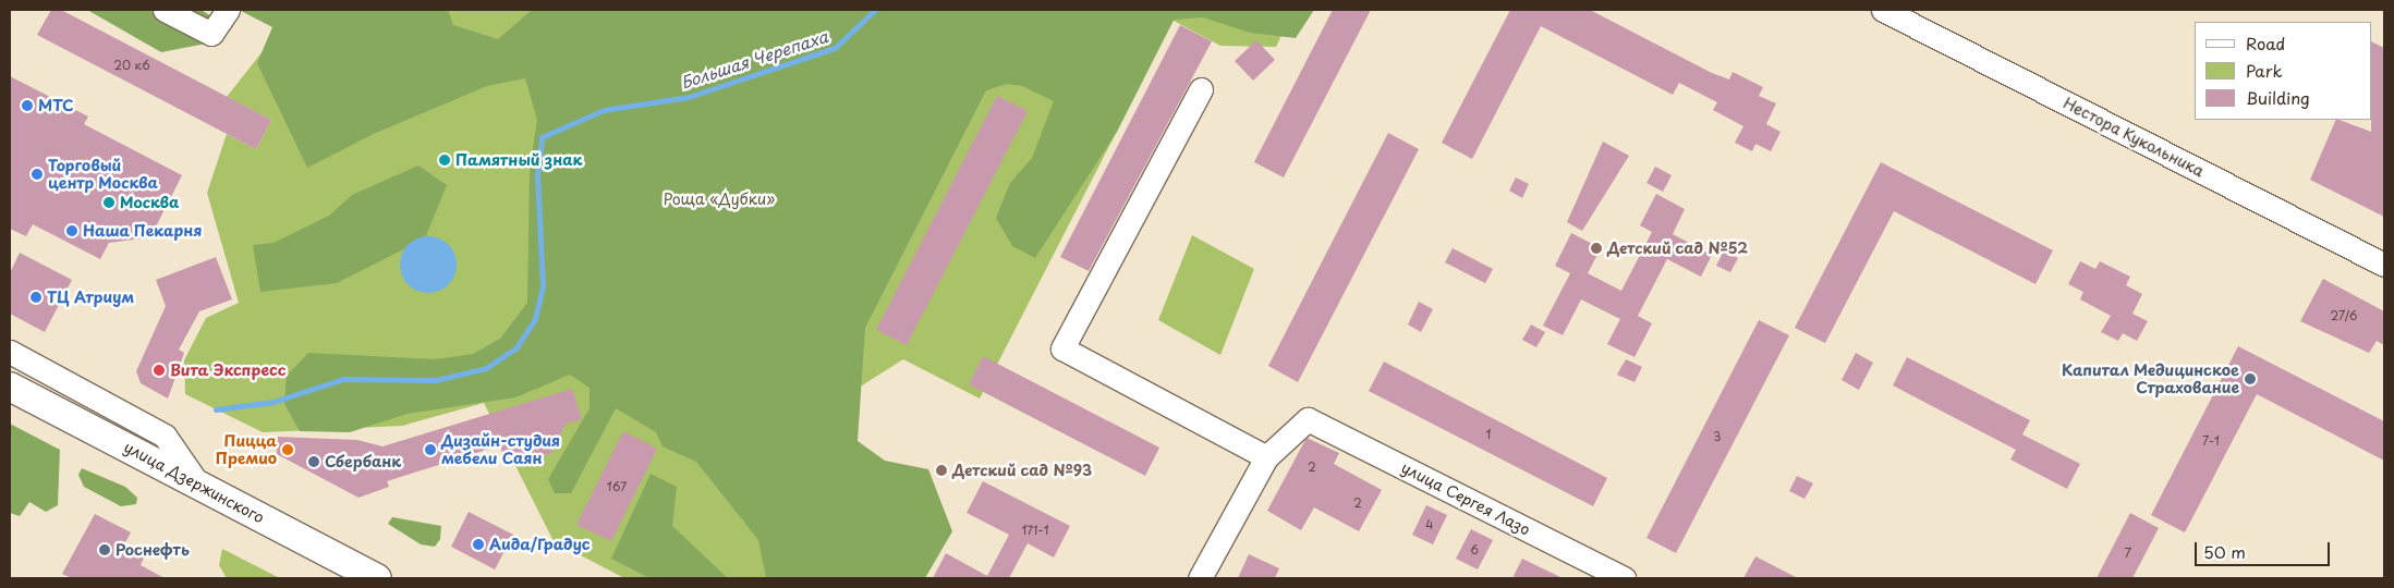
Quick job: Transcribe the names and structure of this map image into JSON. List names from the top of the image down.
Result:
{
  "streets": {
    "main road": ["улица Дзержинского"],
    "street": ["Нестора Кукольника", "улица Сергея Лазо"]
  },
  "water": ["Большая Черепаха"],
  "parks": ["Роща «Дубки»"],
  "places": [
    "МТС",
    "Памятный знак",
    "Торговый центр Москва",
    "Москва",
    "Наша Пекарня",
    "Детский сад №52",
    "ТЦ Атриум",
    "Вита Экспресс",
    "Капитал Медицинское Страхование",
    "Пицца Премио",
    "Дизайн-студия мебели Саян",
    "Сбербанк",
    "Детский сад №93",
    "Аида/Градус",
    "Роснефть"
  ],
  "house_numbers": [
    "20 к6",
    "27/6",
    "1",
    "3",
    "7-1",
    "2",
    "167",
    "2",
    "4",
    "171-1",
    "6",
    "7"
  ],
  "legend": ["Road", "Park", "Building"],
  "scale_bar": "50 m"
}
